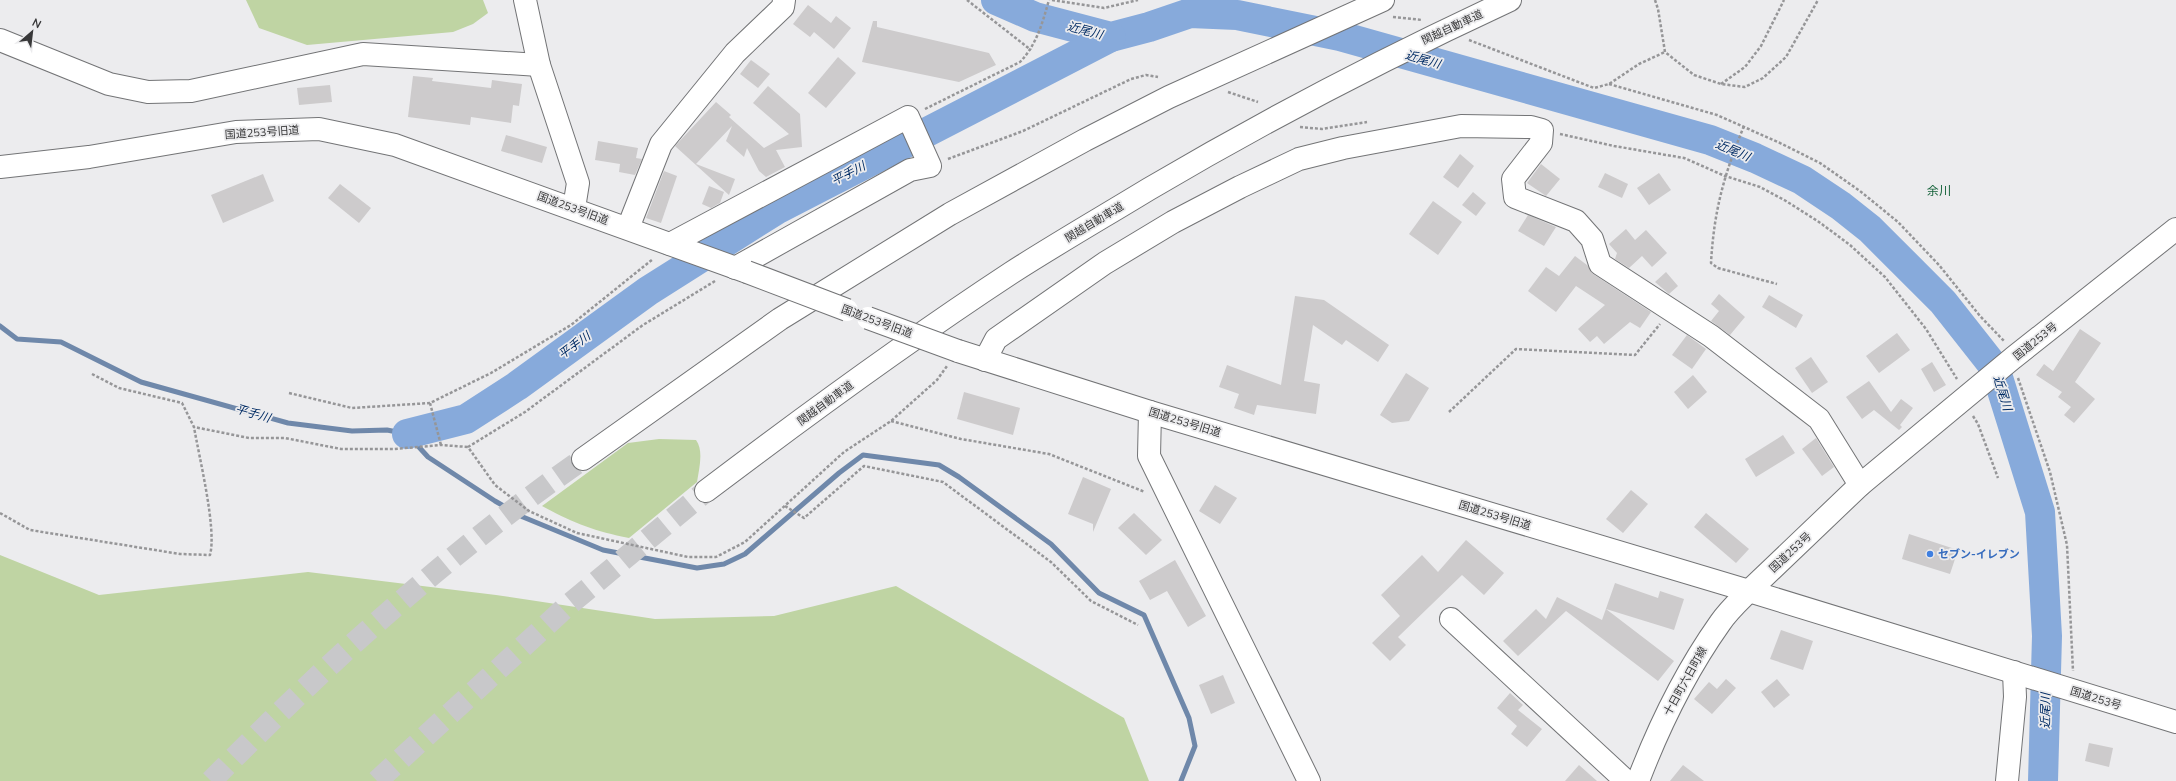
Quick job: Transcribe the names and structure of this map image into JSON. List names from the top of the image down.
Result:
{
  "streets": {
    "main road": [
      "関越自動車道",
      "国道253号旧道",
      "国道253号",
      "十日町六日町線"
    ]
  },
  "crossings": [
    ["国道253号旧道", "国道253号"],
    ["国道253号旧道", "十日町六日町線"],
    ["国道253号", "十日町六日町線"]
  ],
  "districts": ["余川"],
  "water": ["近尾川", "平手川"],
  "places": ["セブン-イレブン"],
  "north": "top right"
}
